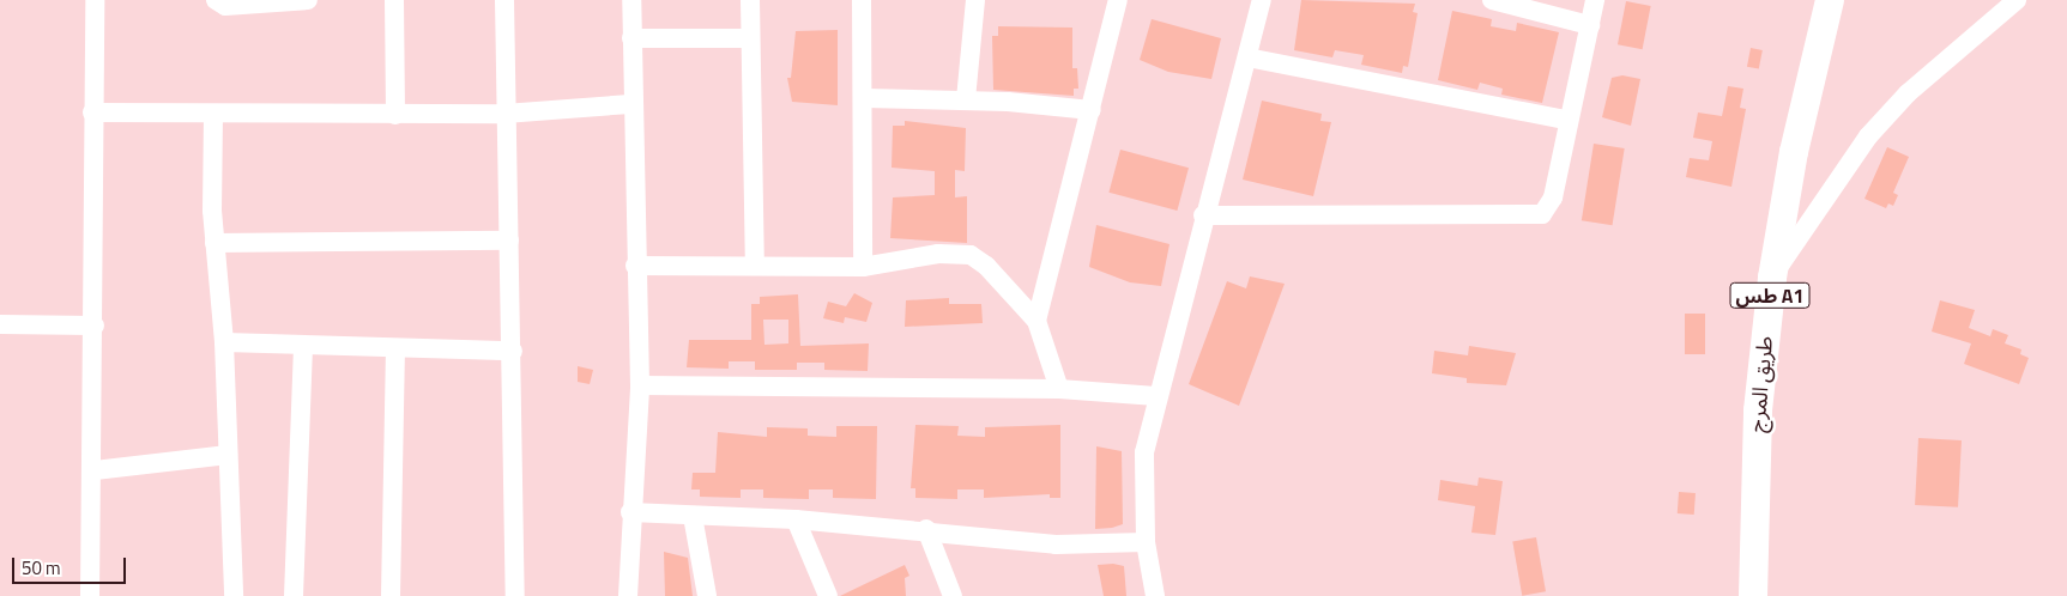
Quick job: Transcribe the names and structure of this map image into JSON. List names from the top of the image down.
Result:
{
  "streets": {
    "highway": ["طس A1", "طريق المرج"]
  },
  "scale_bar": "50 m"
}
